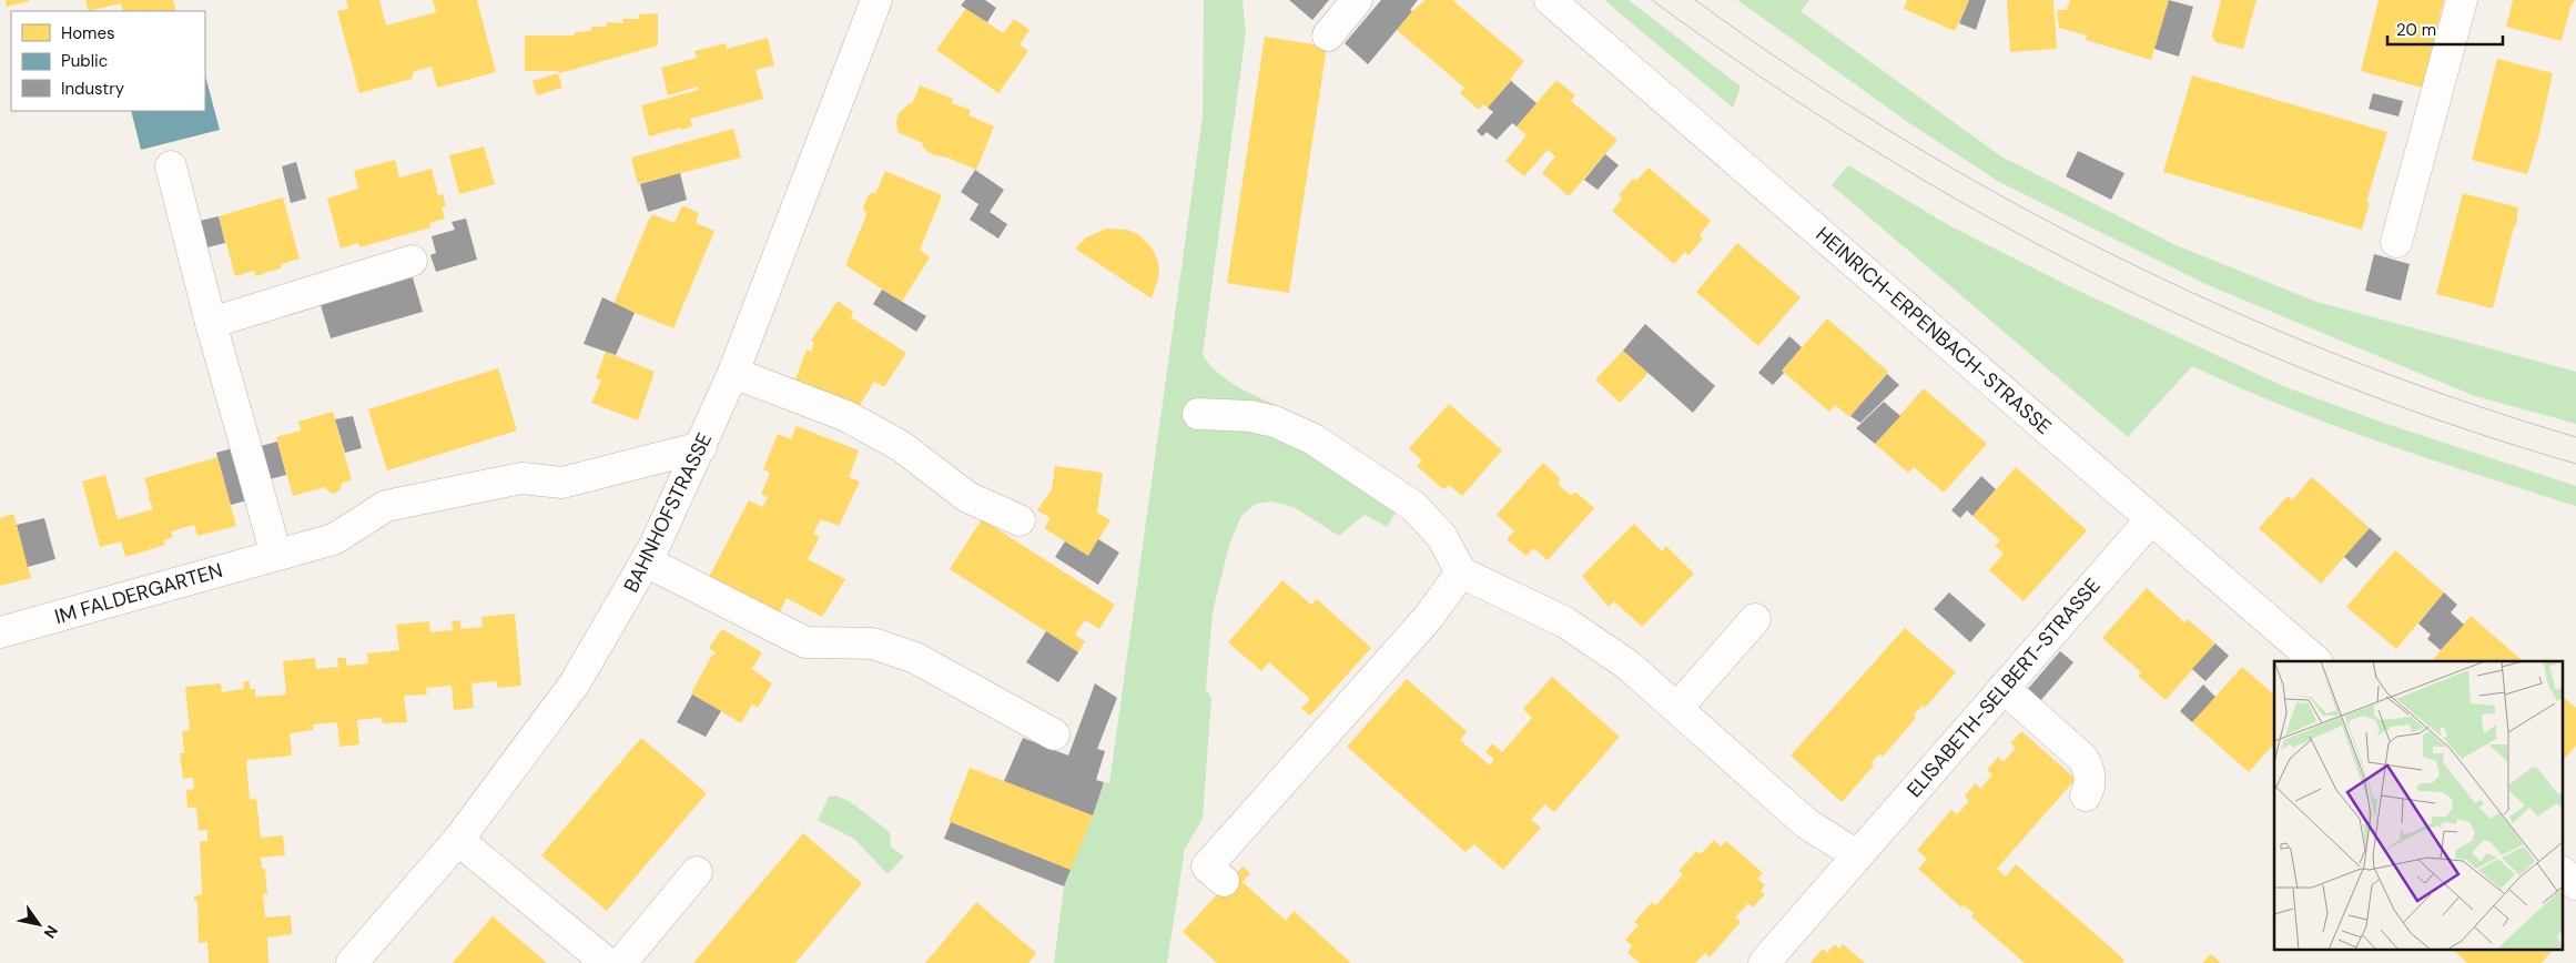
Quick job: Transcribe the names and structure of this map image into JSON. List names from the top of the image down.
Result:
{
  "streets": {
    "street": [
      "HEINRICH-ERPENBACH-STRASSE",
      "BAHNHOFSTRASSE",
      "IM FALDERGARTEN",
      "ELISABETH-SELBERT-STRASSE"
    ]
  },
  "crossings": [
    ["HEINRICH-ERPENBACH-STRASSE", "ELISABETH-SELBERT-STRASSE"],
    ["BAHNHOFSTRASSE", "IM FALDERGARTEN"]
  ],
  "legend": ["Homes", "Public", "Industry"],
  "scale_bar": "20 m",
  "north": "bottom right"
}
